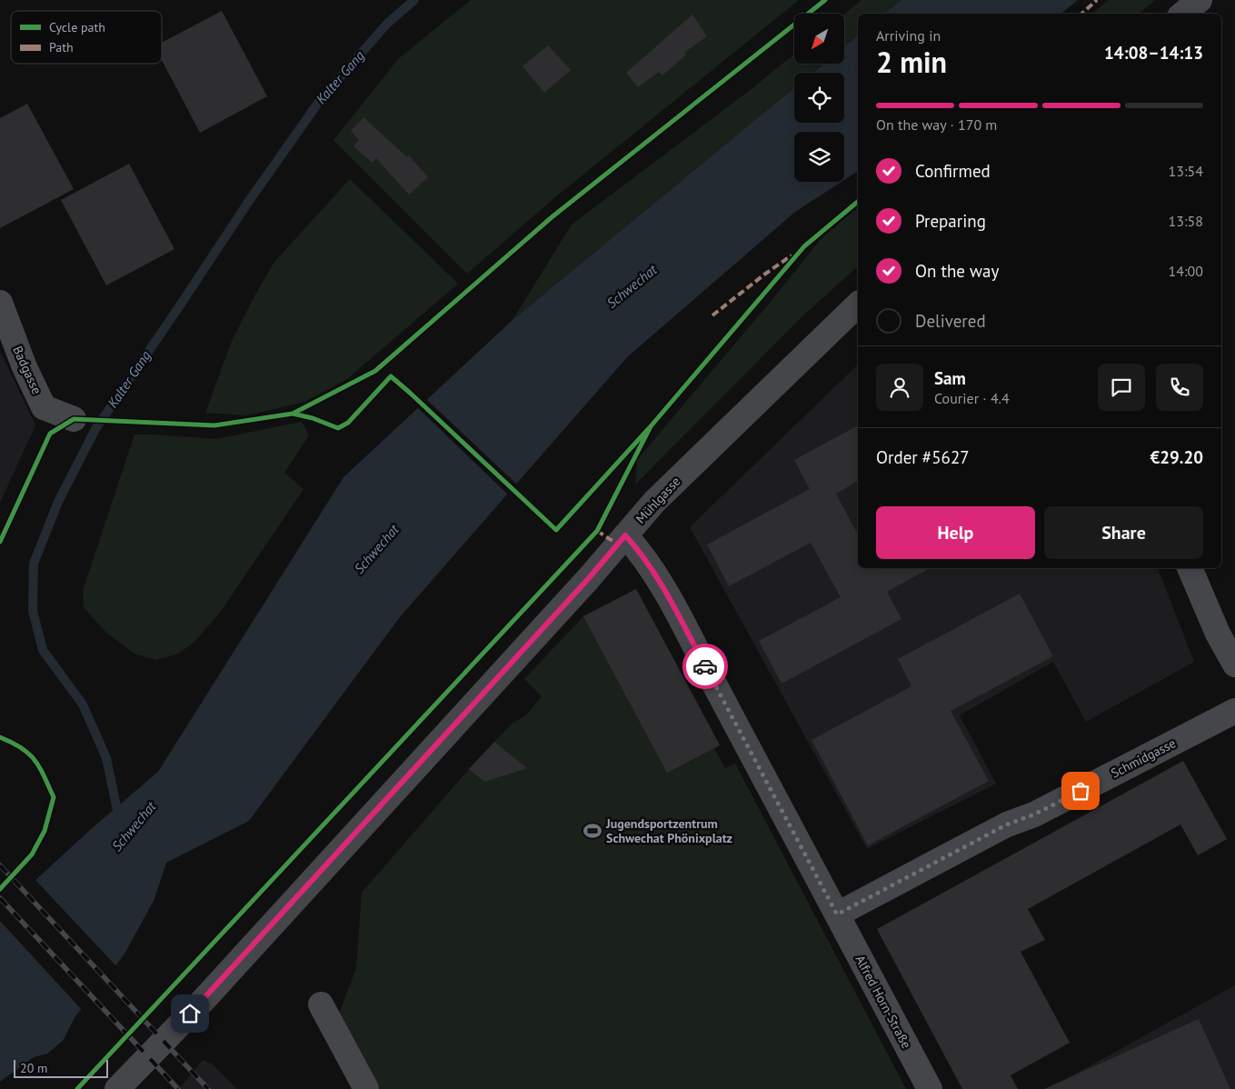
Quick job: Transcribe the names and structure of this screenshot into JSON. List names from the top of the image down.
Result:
{
  "streets": {
    "street": [
      "Badgasse",
      "Mühlgasse",
      "Schmidgasse",
      "Alfred Horn-Straße"
    ]
  },
  "crossings": [
    ["Mühlgasse", "Alfred Horn-Straße"],
    ["Schmidgasse", "Alfred Horn-Straße"]
  ],
  "water": ["Kalter Gang", "Schwechat"],
  "places": {
    "sports": ["Jugendsportzentrum Schwechat Phönixplatz"]
  },
  "legend": ["Cycle path", "Path"],
  "scale_bar": "20 m",
  "north": "bottom left",
  "page": {
    "heading": ["2 min", "Arriving in", "14:08–14:13"],
    "panel": [
      "Sam",
      "Courier · 4.4",
      "Order #5627",
      "€29.20"
    ],
    "bar": "On the way · 170 m",
    "list": [
      ["Confirmed", "13:54"],
      ["Preparing", "13:58"],
      ["On the way", "14:00"],
      "Delivered"
    ],
    "buttons": ["Help", "Share"],
    "scale": "20 m"
  }
}
